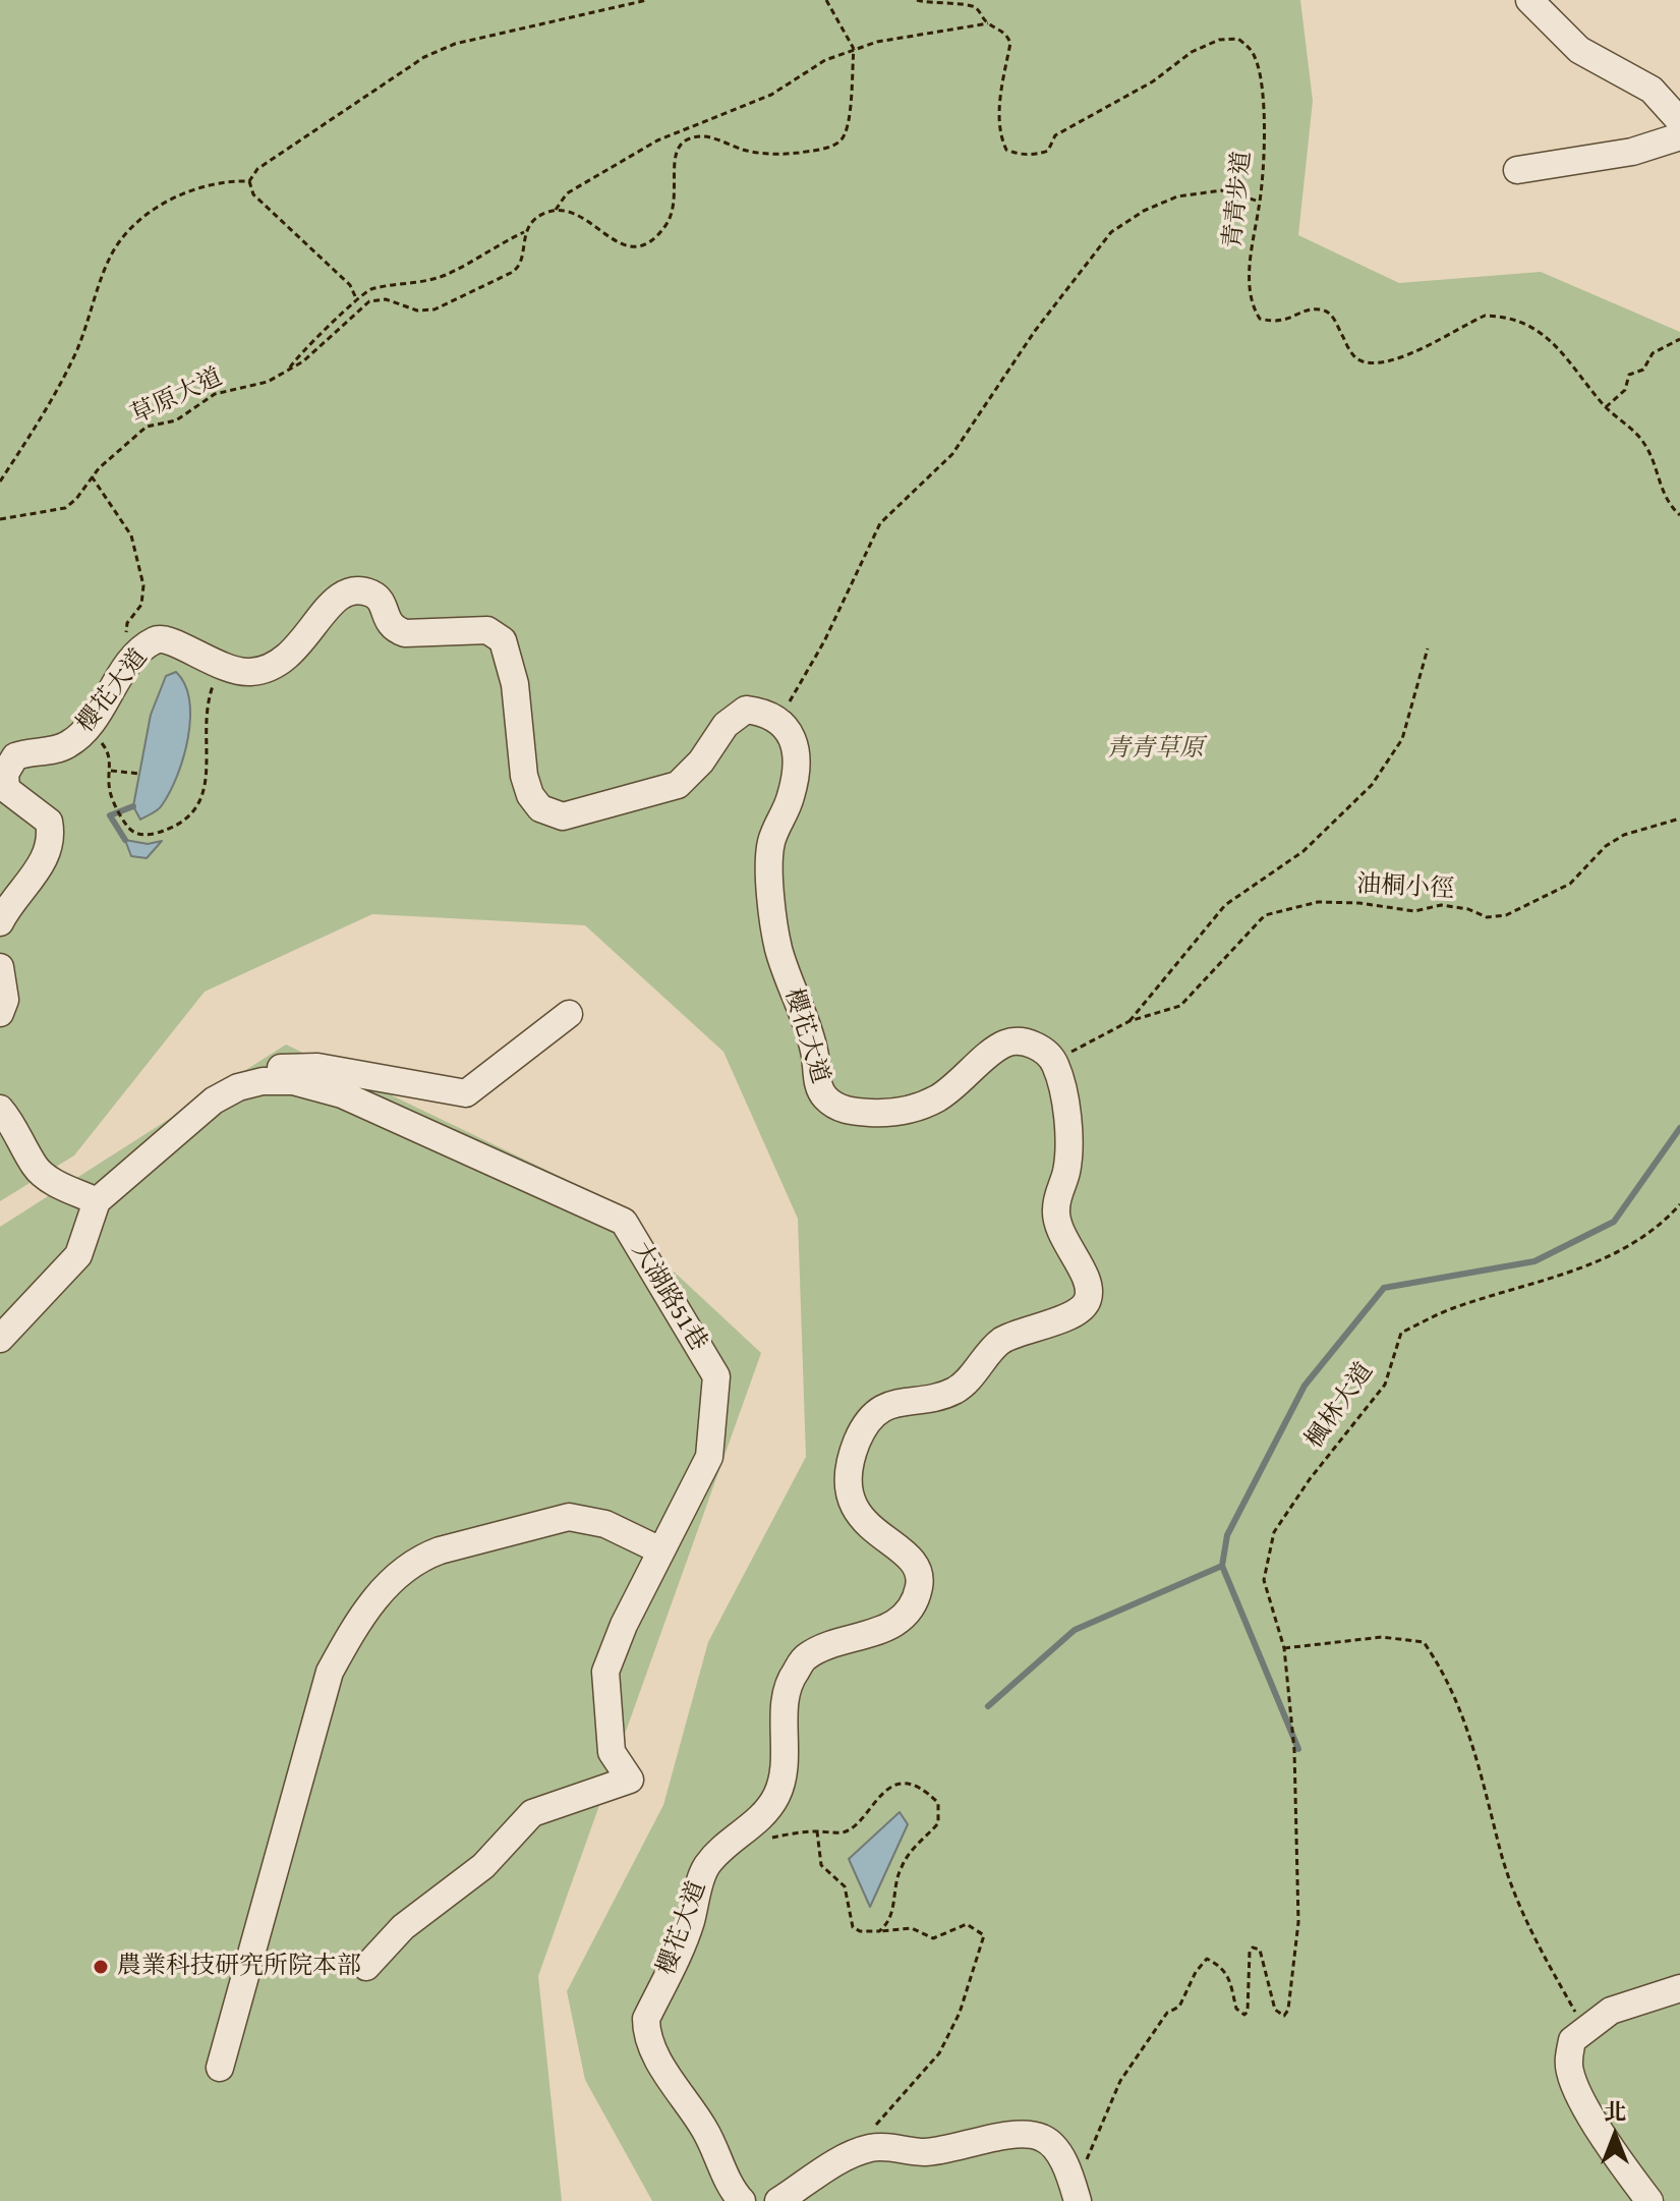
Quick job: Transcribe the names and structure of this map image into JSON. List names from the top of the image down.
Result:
{
  "streets": {
    "street": ["櫻花大道", "大湖路51巷"],
    "path": [
      "青青步道",
      "草原大道",
      "油桐小徑",
      "楓林大道"
    ]
  },
  "crossings": [
    ["櫻花大道", "油桐小徑"]
  ],
  "parks": ["青青草原"],
  "places": ["農業科技研究所院本部"],
  "north": "top"
}
